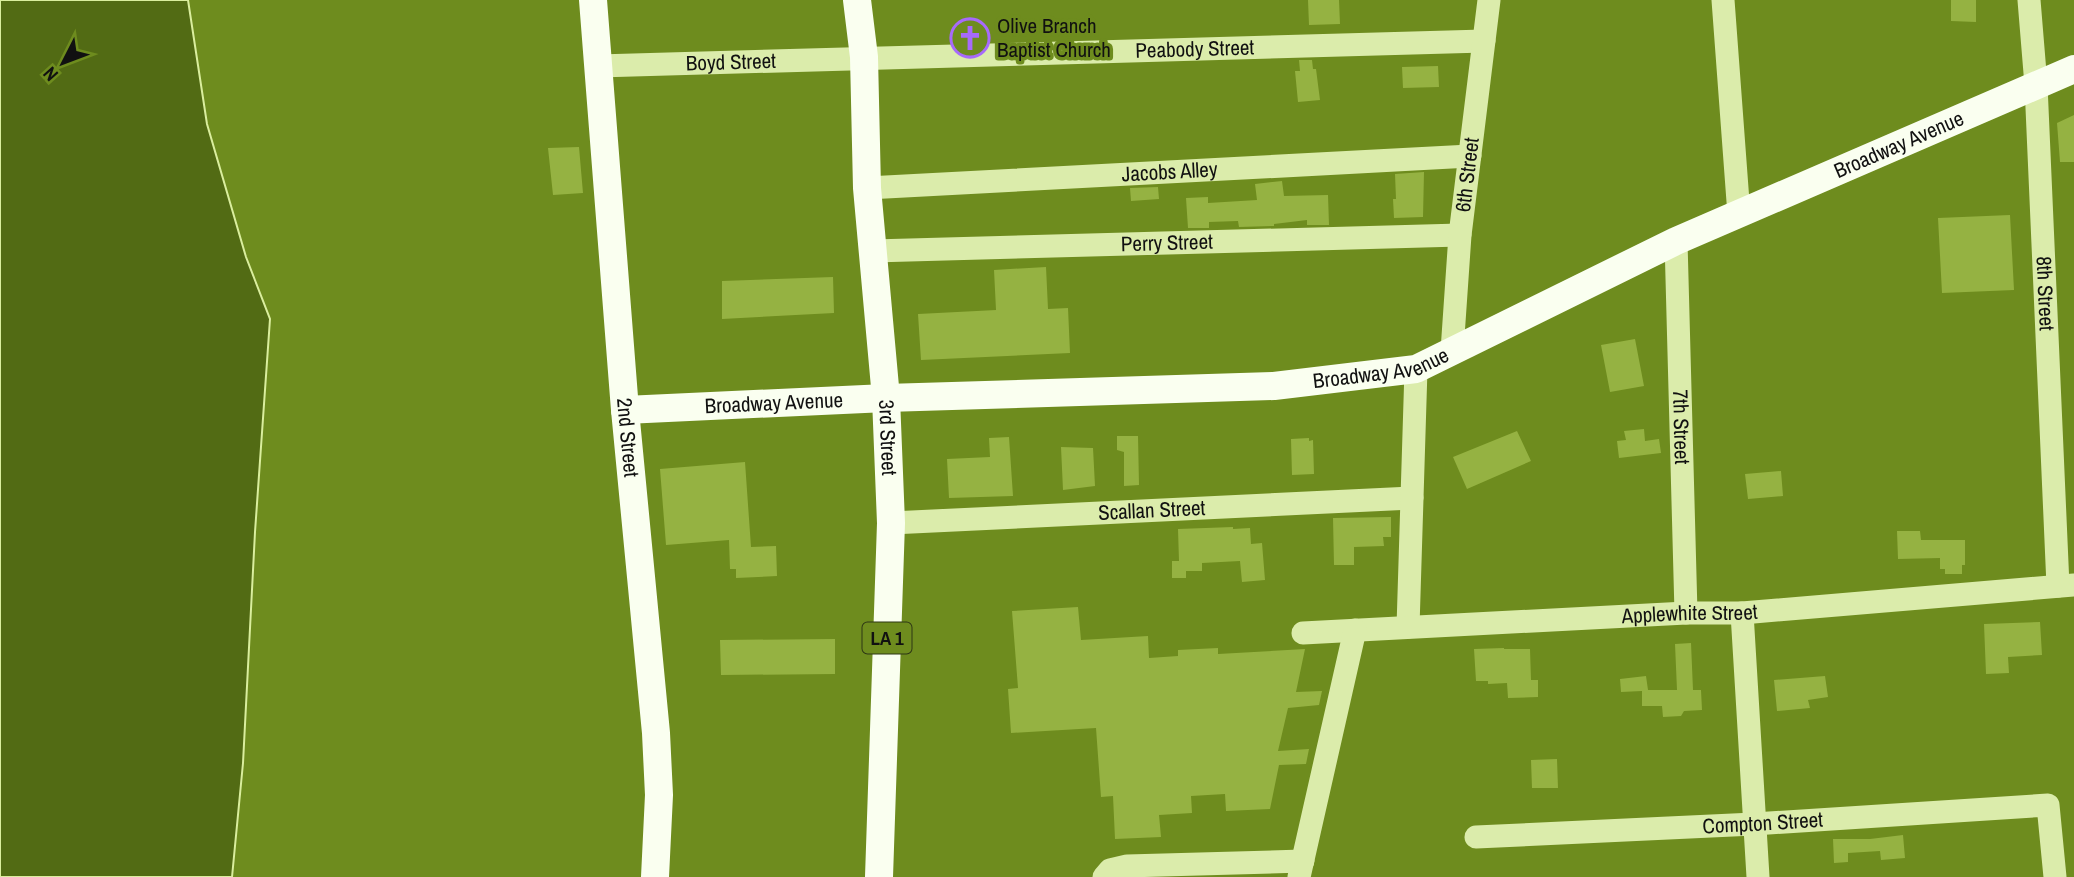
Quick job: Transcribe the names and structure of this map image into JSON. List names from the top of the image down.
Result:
{
  "streets": {
    "main road": [
      "Broadway Avenue",
      "3rd Street",
      "2nd Street",
      "LA 1"
    ],
    "street": [
      "Peabody Street",
      "Boyd Street",
      "Jacobs Alley",
      "6th Street",
      "Perry Street",
      "8th Street",
      "7th Street",
      "Scallan Street",
      "Applewhite Street",
      "Compton Street"
    ]
  },
  "crossings": [
    ["Peabody Street", "Boyd Street"],
    ["Peabody Street", "6th Street"],
    ["Peabody Street", "3rd Street"],
    ["Boyd Street", "3rd Street"],
    ["Boyd Street", "2nd Street"],
    ["Broadway Avenue", "6th Street"],
    ["Broadway Avenue", "8th Street"],
    ["Broadway Avenue", "7th Street"],
    ["Broadway Avenue", "3rd Street"],
    ["Broadway Avenue", "2nd Street"],
    ["Jacobs Alley", "6th Street"],
    ["Jacobs Alley", "3rd Street"],
    ["6th Street", "Perry Street"],
    ["Perry Street", "3rd Street"],
    ["8th Street", "Applewhite Street"],
    ["7th Street", "Applewhite Street"],
    ["3rd Street", "Scallan Street"]
  ],
  "places": {
    "church": ["Olive Branch Baptist Church"]
  },
  "north": "bottom left"
}
